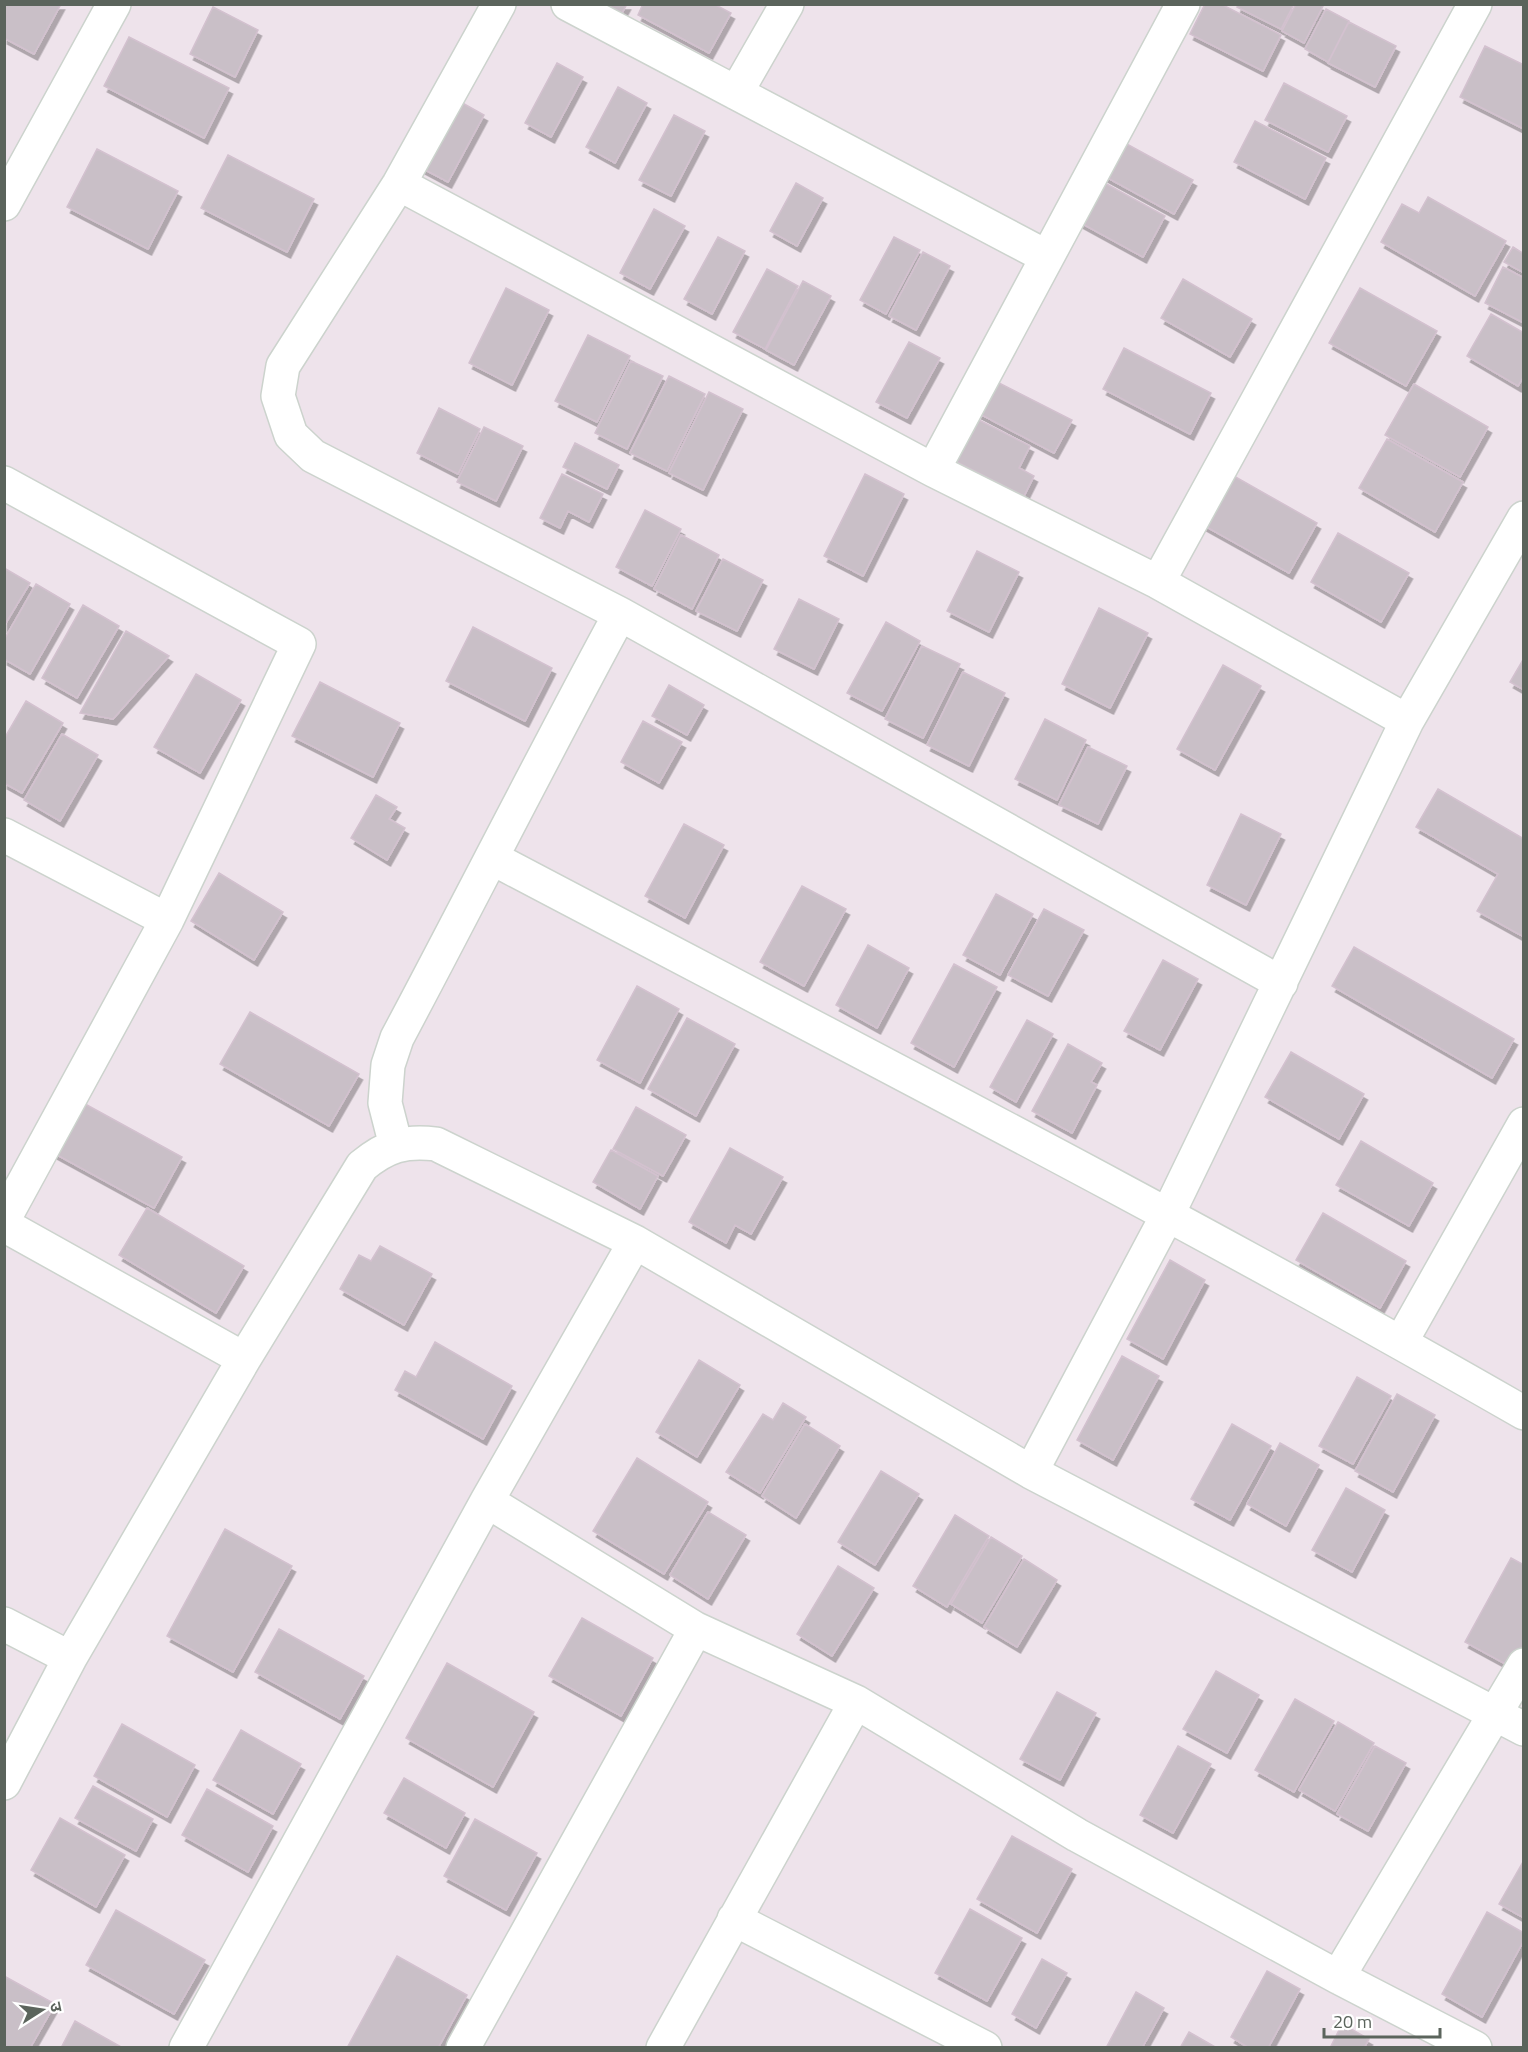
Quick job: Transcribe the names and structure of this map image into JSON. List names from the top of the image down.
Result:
{
  "scale_bar": "20 m",
  "north": "right"
}
